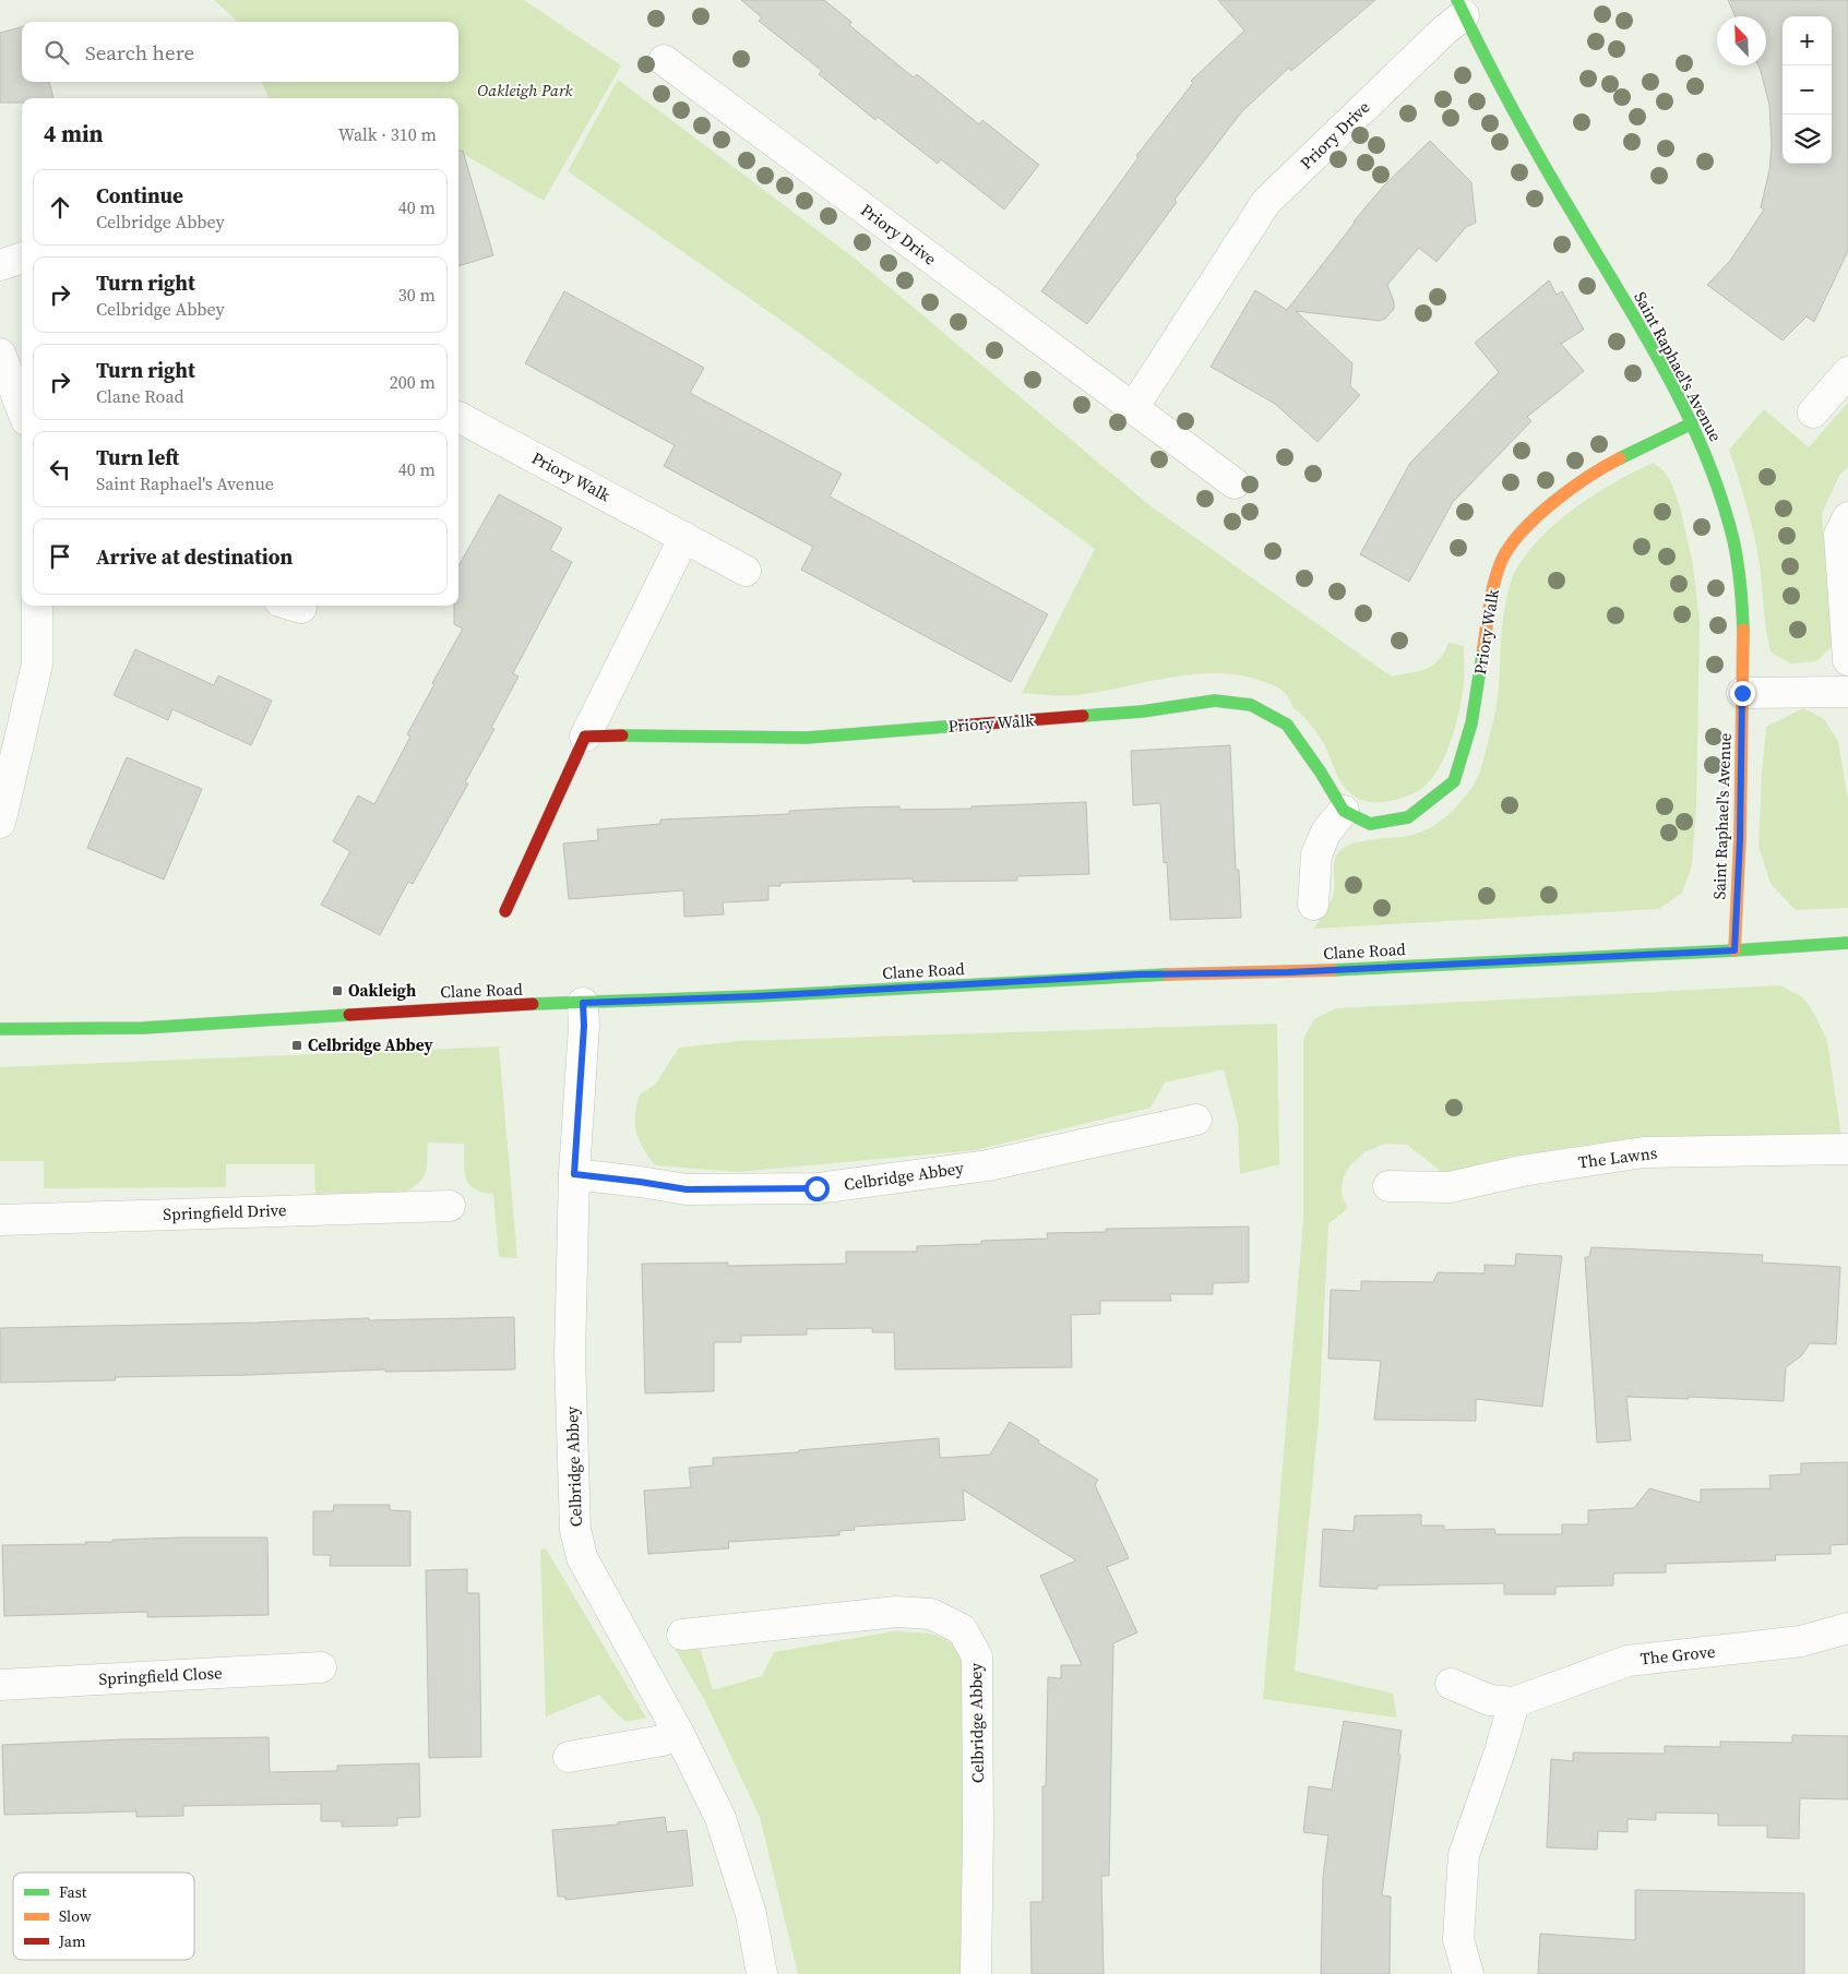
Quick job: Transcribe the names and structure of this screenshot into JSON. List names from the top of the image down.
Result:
{
  "streets": {
    "street": [
      "Priory Drive",
      "Saint Raphael's Avenue",
      "Priory Walk",
      "Clane Road",
      "The Lawns",
      "Celbridge Abbey",
      "Springfield Drive",
      "The Grove",
      "Springfield Close"
    ]
  },
  "crossings": [
    ["Priory Drive", "Saint Raphael's Avenue"],
    ["Saint Raphael's Avenue", "Priory Walk"],
    ["Saint Raphael's Avenue", "Clane Road"],
    ["Clane Road", "Celbridge Abbey"]
  ],
  "parks": ["Oakleigh Park"],
  "places": {
    "transit": ["Oakleigh", "Celbridge Abbey"]
  },
  "legend": ["Fast", "Slow", "Jam"],
  "north": "top left",
  "page": {
    "map_buttons": ["+", "−"],
    "search": "Search here",
    "heading": ["4 min", "Walk · 310 m"],
    "list": [
      ["Continue", "Celbridge Abbey", "40 m"],
      ["Turn right", "Celbridge Abbey", "30 m"],
      ["Turn right", "Clane Road", "200 m"],
      ["Turn left", "Saint Raphael's Avenue", "40 m"],
      "Arrive at destination"
    ]
  }
}
